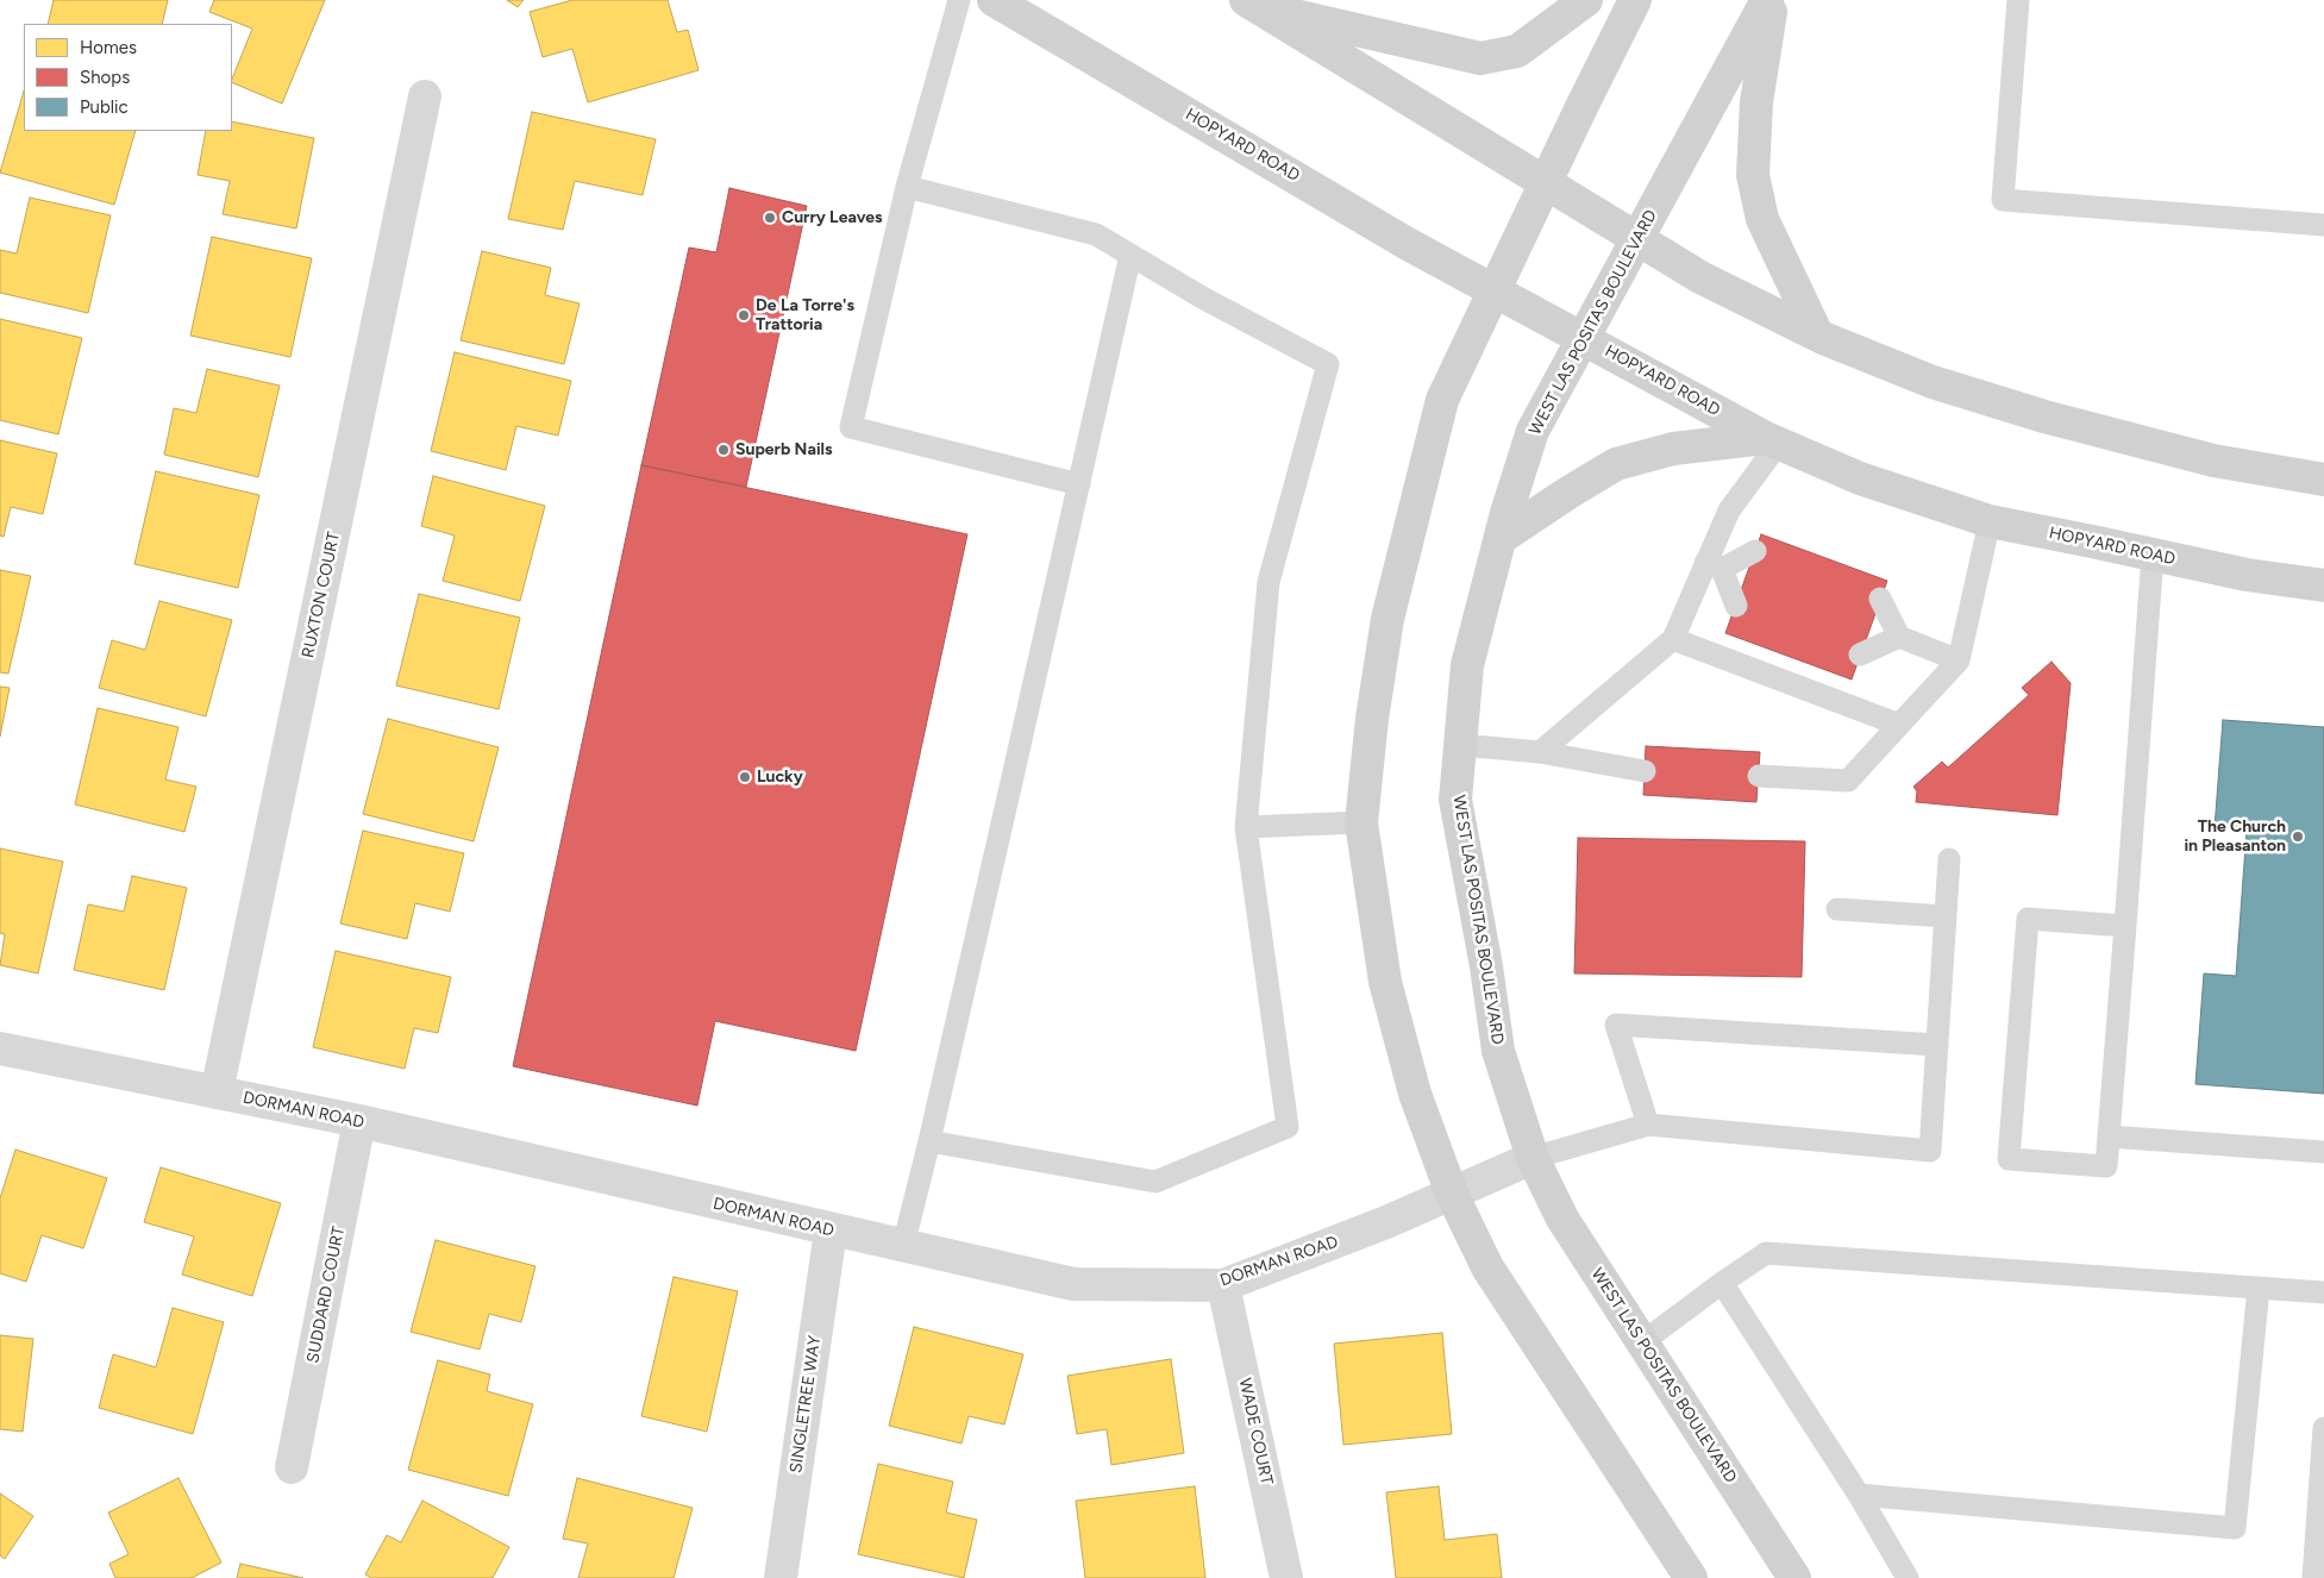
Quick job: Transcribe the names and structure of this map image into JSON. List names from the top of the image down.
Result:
{
  "streets": {
    "main road": ["HOPYARD ROAD", "WEST LAS POSITAS BOULEVARD"],
    "street": [
      "RUXTON COURT",
      "DORMAN ROAD",
      "SUDDARD COURT",
      "SINGLETREE WAY",
      "WADE COURT"
    ]
  },
  "crossings": [
    ["HOPYARD ROAD", "WEST LAS POSITAS BOULEVARD"],
    ["WEST LAS POSITAS BOULEVARD", "DORMAN ROAD"],
    ["RUXTON COURT", "DORMAN ROAD"],
    ["DORMAN ROAD", "SUDDARD COURT"],
    ["DORMAN ROAD", "SINGLETREE WAY"],
    ["DORMAN ROAD", "WADE COURT"]
  ],
  "places": [
    "Curry Leaves",
    "De La Torre's Trattoria",
    "Superb Nails",
    "Lucky",
    "The Church in Pleasanton"
  ],
  "legend": ["Homes", "Shops", "Public"]
}
